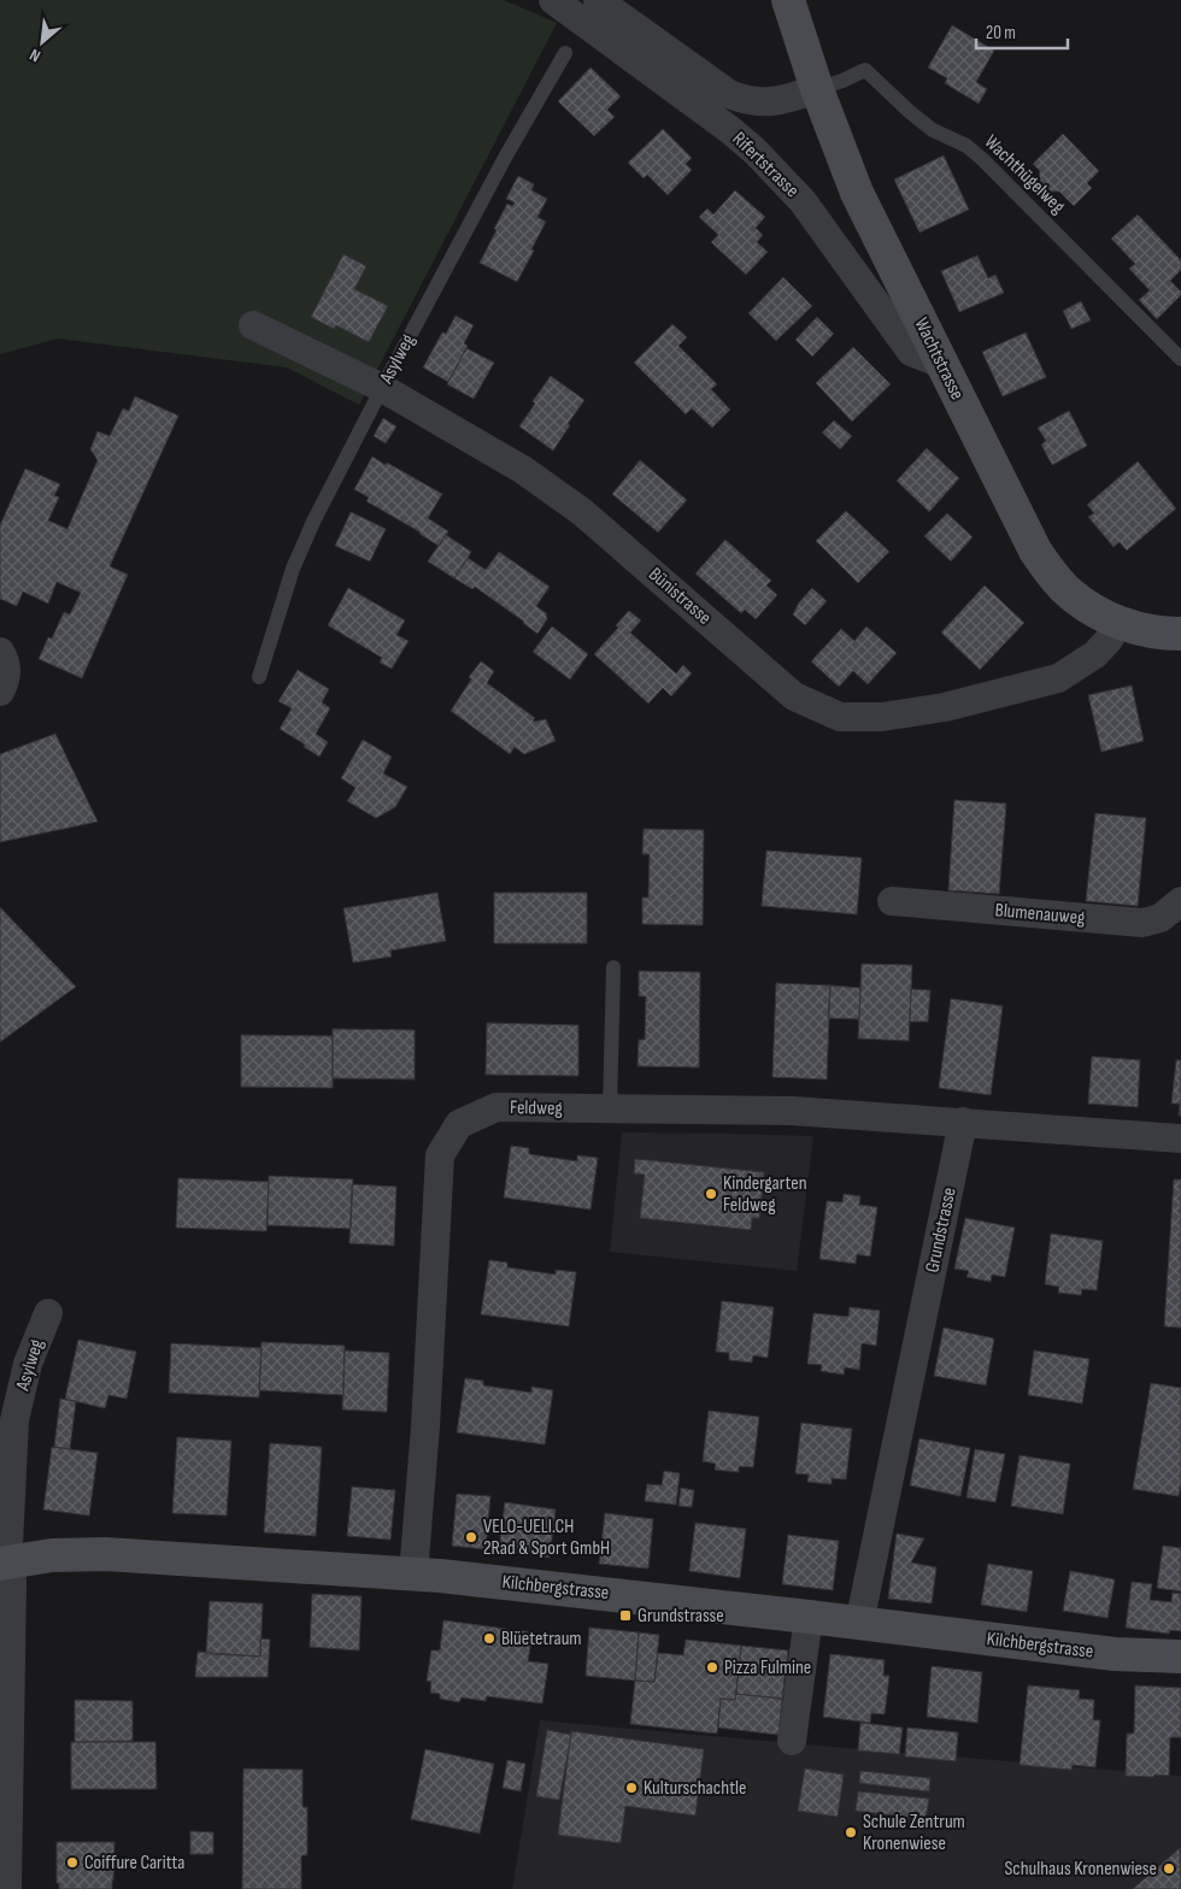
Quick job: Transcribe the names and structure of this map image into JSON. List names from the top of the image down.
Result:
{
  "streets": {
    "street": [
      "Rifertstrasse",
      "Asylweg",
      "Wachtstrasse",
      "Bünistrasse",
      "Blumenauweg",
      "Feldweg",
      "Grundstrasse",
      "Kilchbergstrasse"
    ],
    "lane": ["Wachthügelweg"]
  },
  "crossings": [
    ["Rifertstrasse", "Wachthügelweg"],
    ["Rifertstrasse", "Wachtstrasse"],
    ["Wachthügelweg", "Wachtstrasse"],
    ["Asylweg", "Bünistrasse"],
    ["Asylweg", "Kilchbergstrasse"],
    ["Wachtstrasse", "Bünistrasse"],
    ["Feldweg", "Grundstrasse"],
    ["Feldweg", "Kilchbergstrasse"],
    ["Grundstrasse", "Kilchbergstrasse"]
  ],
  "places": {
    "other": [
      "Kindergarten Feldweg",
      "VELO-UELI.CH 2Rad & Sport GmbH",
      "Blüetetraum",
      "Pizza Fulmine",
      "Kulturschachtle",
      "Schule Zentrum Kronenwiese",
      "Coiffure Caritta",
      "Schulhaus Kronenwiese"
    ],
    "transit": ["Grundstrasse"]
  },
  "scale_bar": "20 m",
  "north": "bottom left"
}
